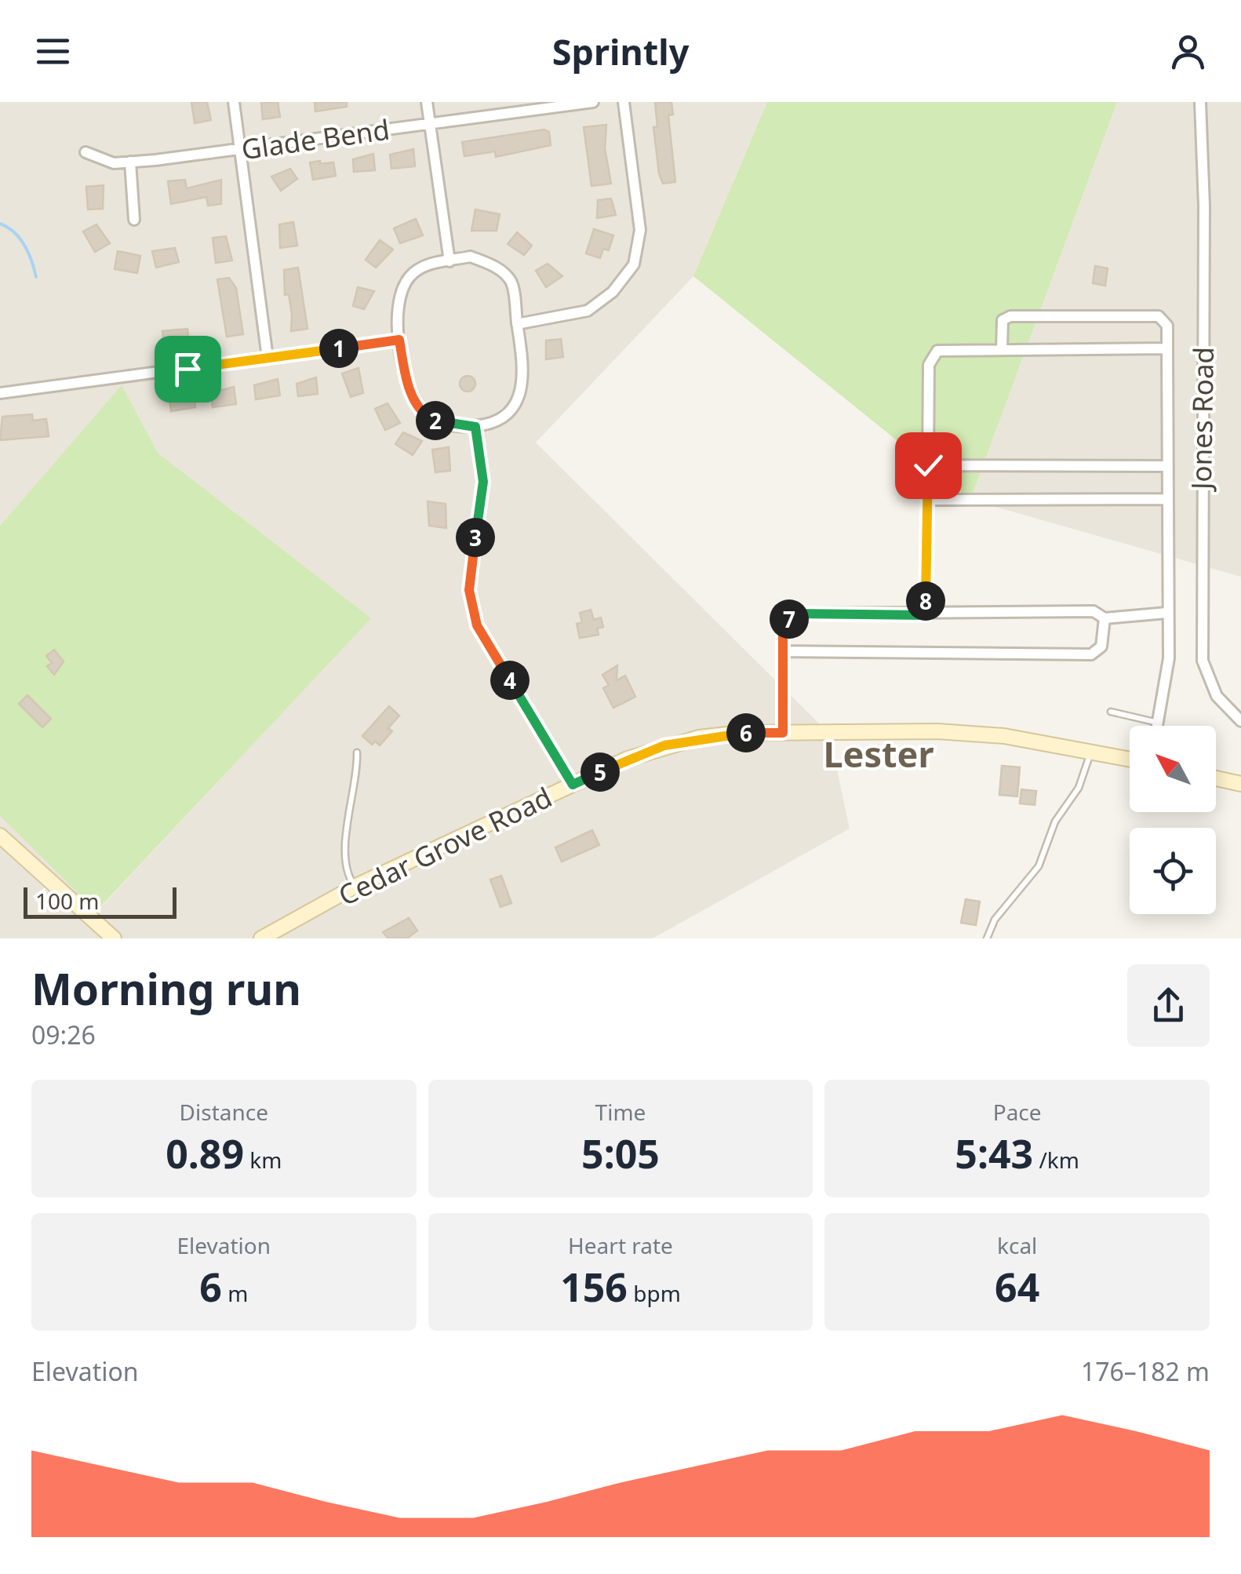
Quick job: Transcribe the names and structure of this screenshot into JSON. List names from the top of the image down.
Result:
{
  "streets": {
    "main road": ["Cedar Grove Road"],
    "street": ["Glade Bend", "Jones Road"]
  },
  "districts": ["Lester"],
  "scale_bar": "100 m",
  "north": "top left",
  "page": {
    "header": "Sprintly",
    "pins": [
      "1",
      "2",
      "3",
      "8",
      "7",
      "4",
      "6",
      "5"
    ],
    "scale": "100 m",
    "heading": ["Morning run", "09:26"],
    "stats": [
      ["Distance", "0.89 km"],
      ["Time", "5:05"],
      ["Pace", "5:43 /km"],
      ["Elevation", "6 m"],
      ["Heart rate", "156 bpm"],
      ["kcal", "64"]
    ],
    "chart": ["Elevation", "176–182 m"]
  }
}
